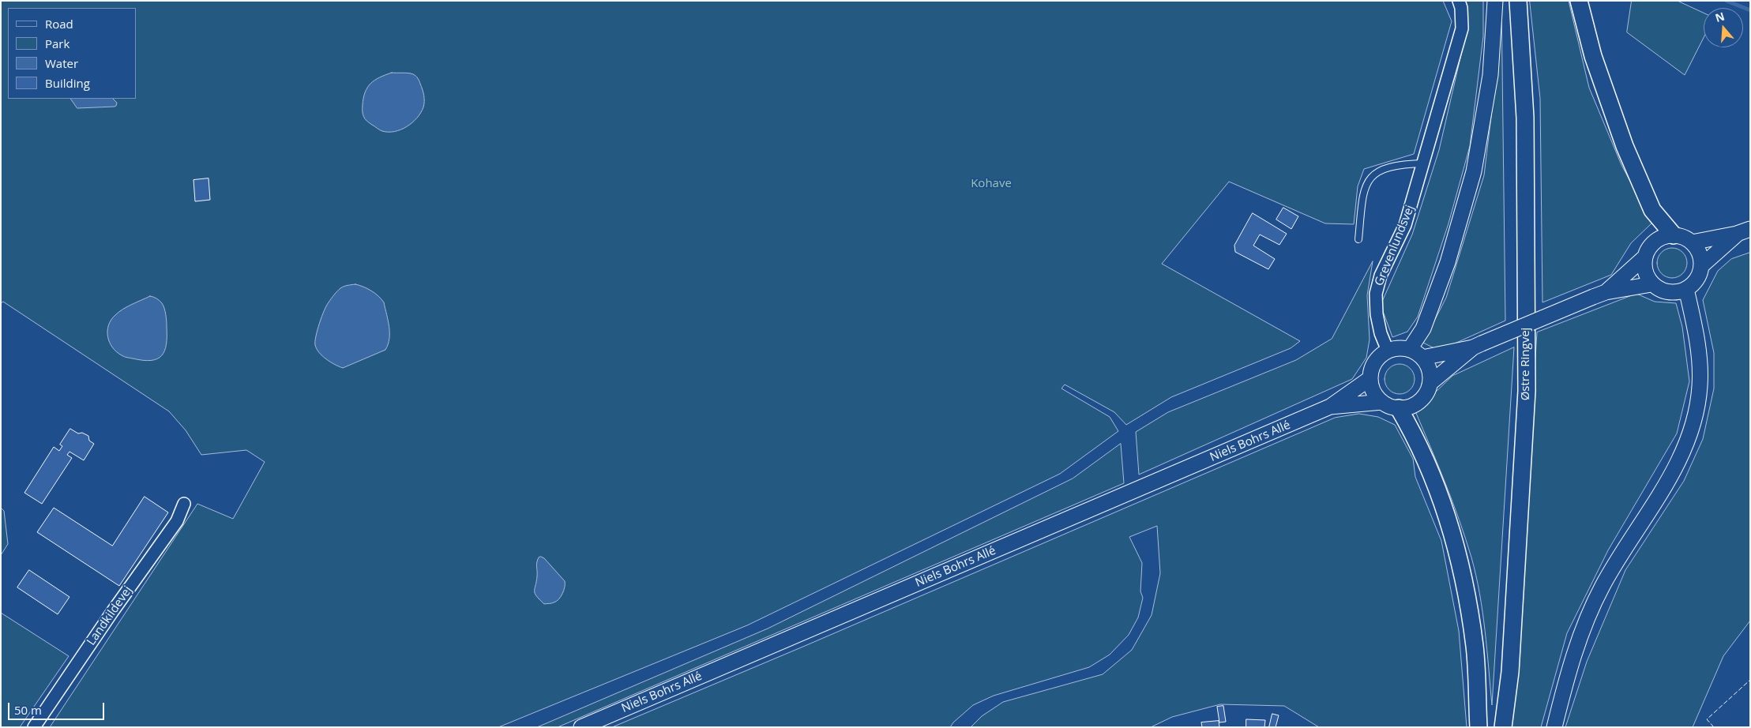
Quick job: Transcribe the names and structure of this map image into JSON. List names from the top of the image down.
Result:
{
  "streets": {
    "main road": ["Østre Ringvej"],
    "street": ["Grevenlundsvej", "Niels Bohrs Allé", "Landkildevej"]
  },
  "crossings": [
    ["Grevenlundsvej", "Niels Bohrs Allé"]
  ],
  "parks": ["Kohave"],
  "legend": [
    "Road",
    "Park",
    "Water",
    "Building"
  ],
  "scale_bar": "50 m",
  "north": "top"
}
